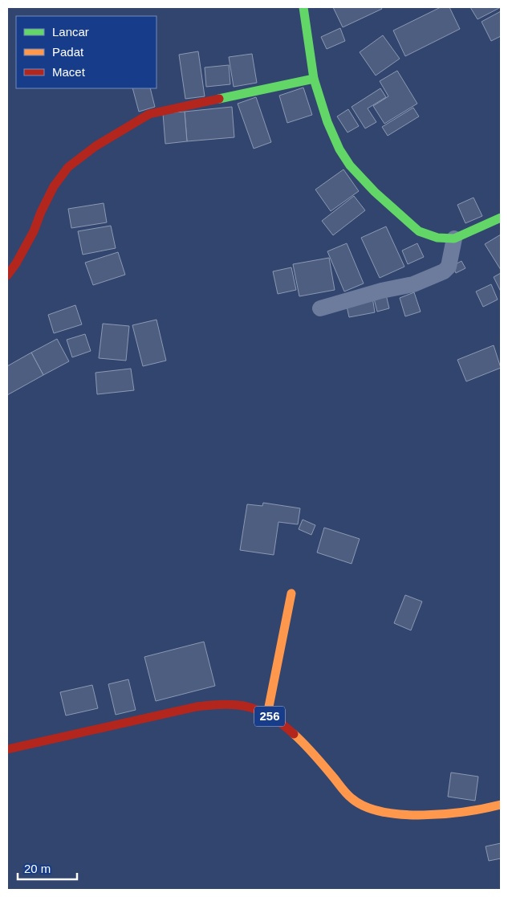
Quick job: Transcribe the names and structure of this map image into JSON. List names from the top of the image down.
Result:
{
  "streets": {
    "street": ["256"]
  },
  "legend": ["Lancar", "Padat", "Macet"],
  "scale_bar": "20 m"
}
